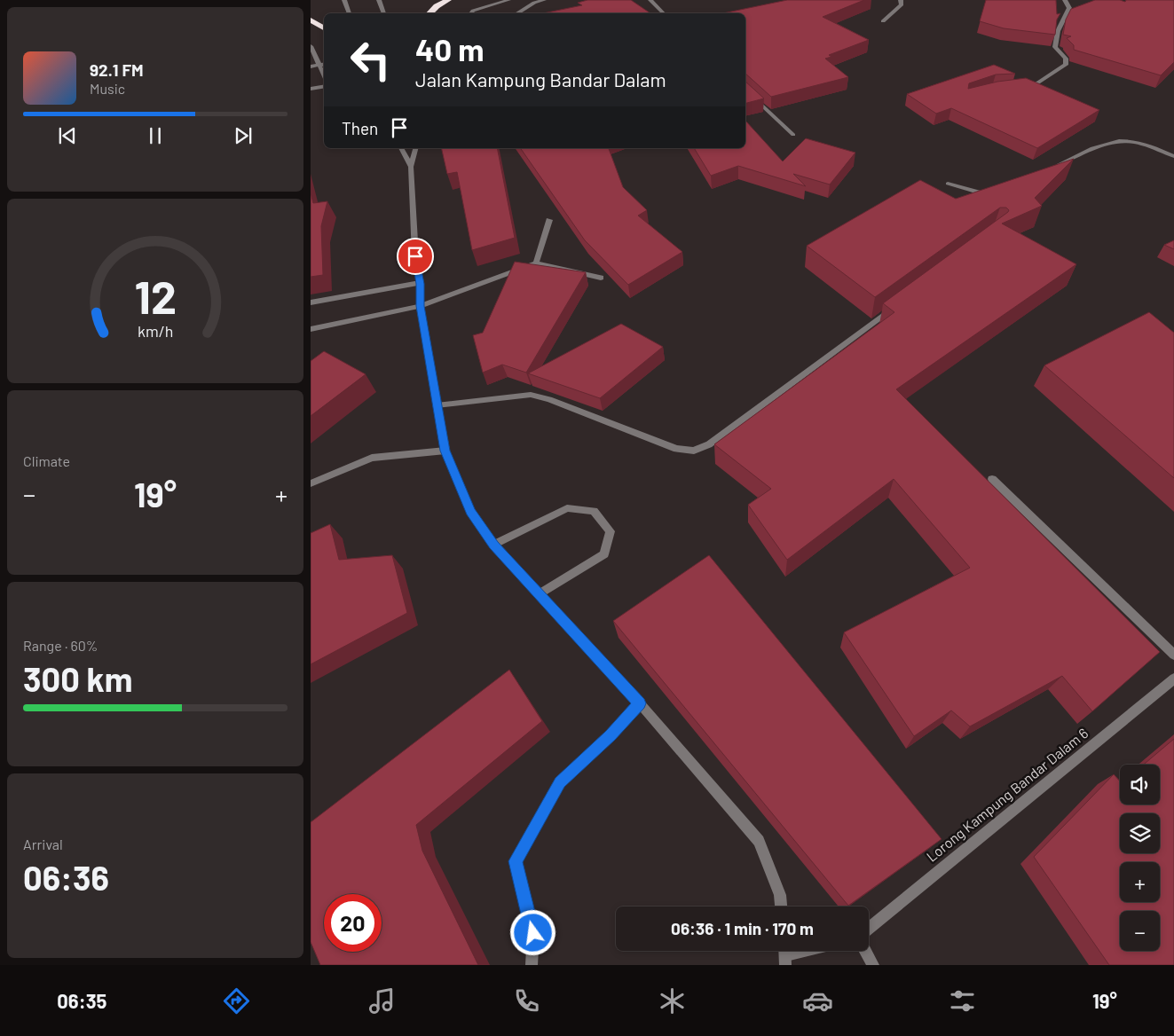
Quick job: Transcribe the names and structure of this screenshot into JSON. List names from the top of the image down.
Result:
{
  "streets": {
    "street": ["Lorong Kampung Bandar Dalam 6"]
  },
  "page": {
    "turn": ["40 m", "Jalan Kampung Bandar Dalam"],
    "song": ["92.1 FM", "Music"],
    "then": "Then",
    "tile": [
      "Climate",
      ["Range · 60%", "300 km"],
      ["Arrival", "06:36"]
    ],
    "heat": ["−", "19°", "+"],
    "map_buttons": ["+", "−"],
    "limit": "20",
    "trip": "06:36 · 1 min · 170 m",
    "tabs": ["06:35", "19°"],
    "gauge": ["12", "km/h"]
  }
}
